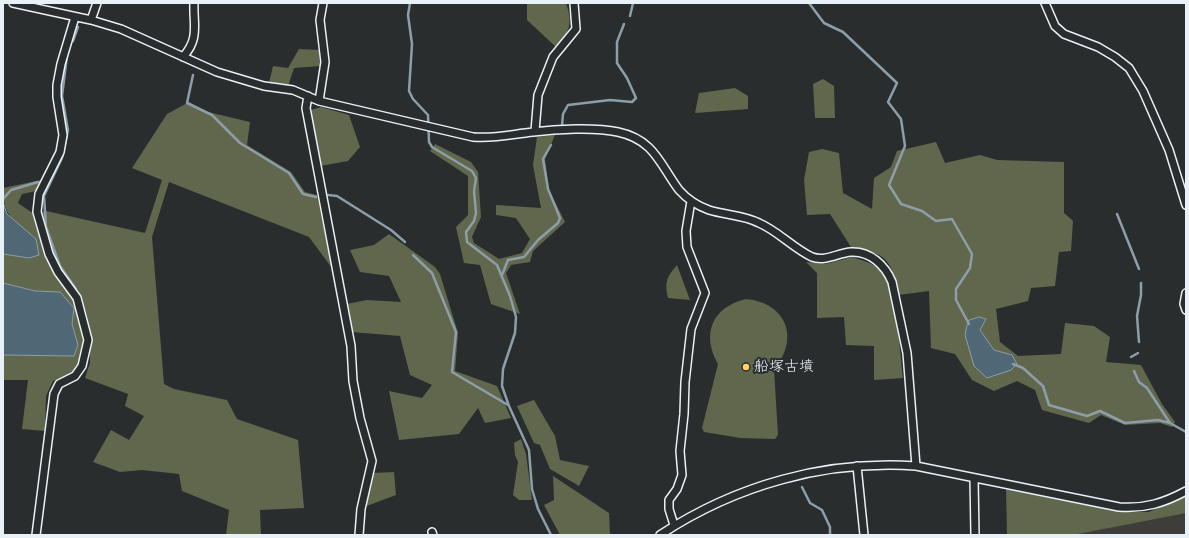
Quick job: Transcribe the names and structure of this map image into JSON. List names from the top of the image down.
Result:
{
  "places": ["船塚古墳"]
}
